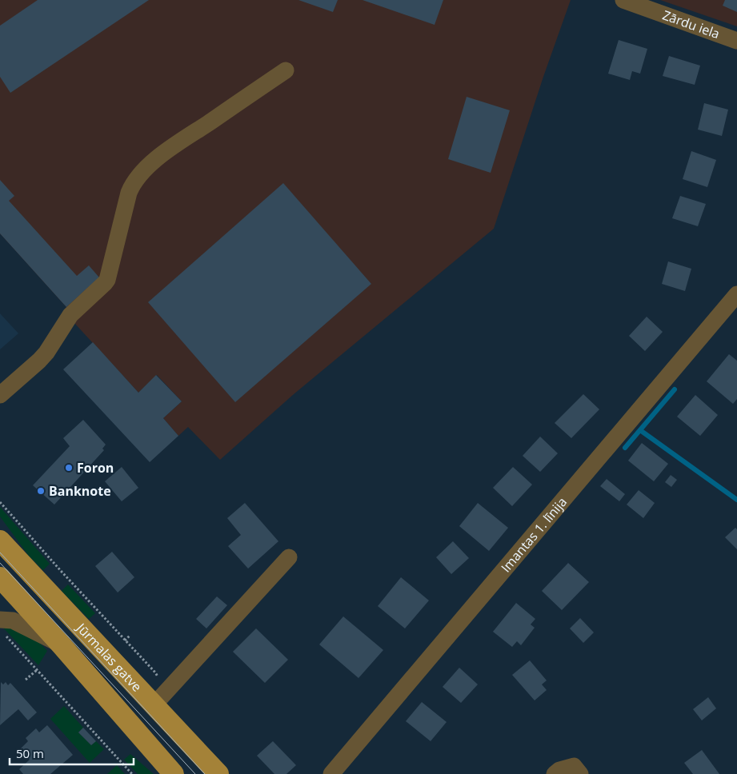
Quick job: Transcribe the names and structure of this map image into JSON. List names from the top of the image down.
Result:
{
  "streets": {
    "main road": ["Jūrmalas gatve"],
    "street": ["Zārdu iela", "Imantas 1. līnija"]
  },
  "places": ["Foron", "Banknote"],
  "scale_bar": "50 m"
}
